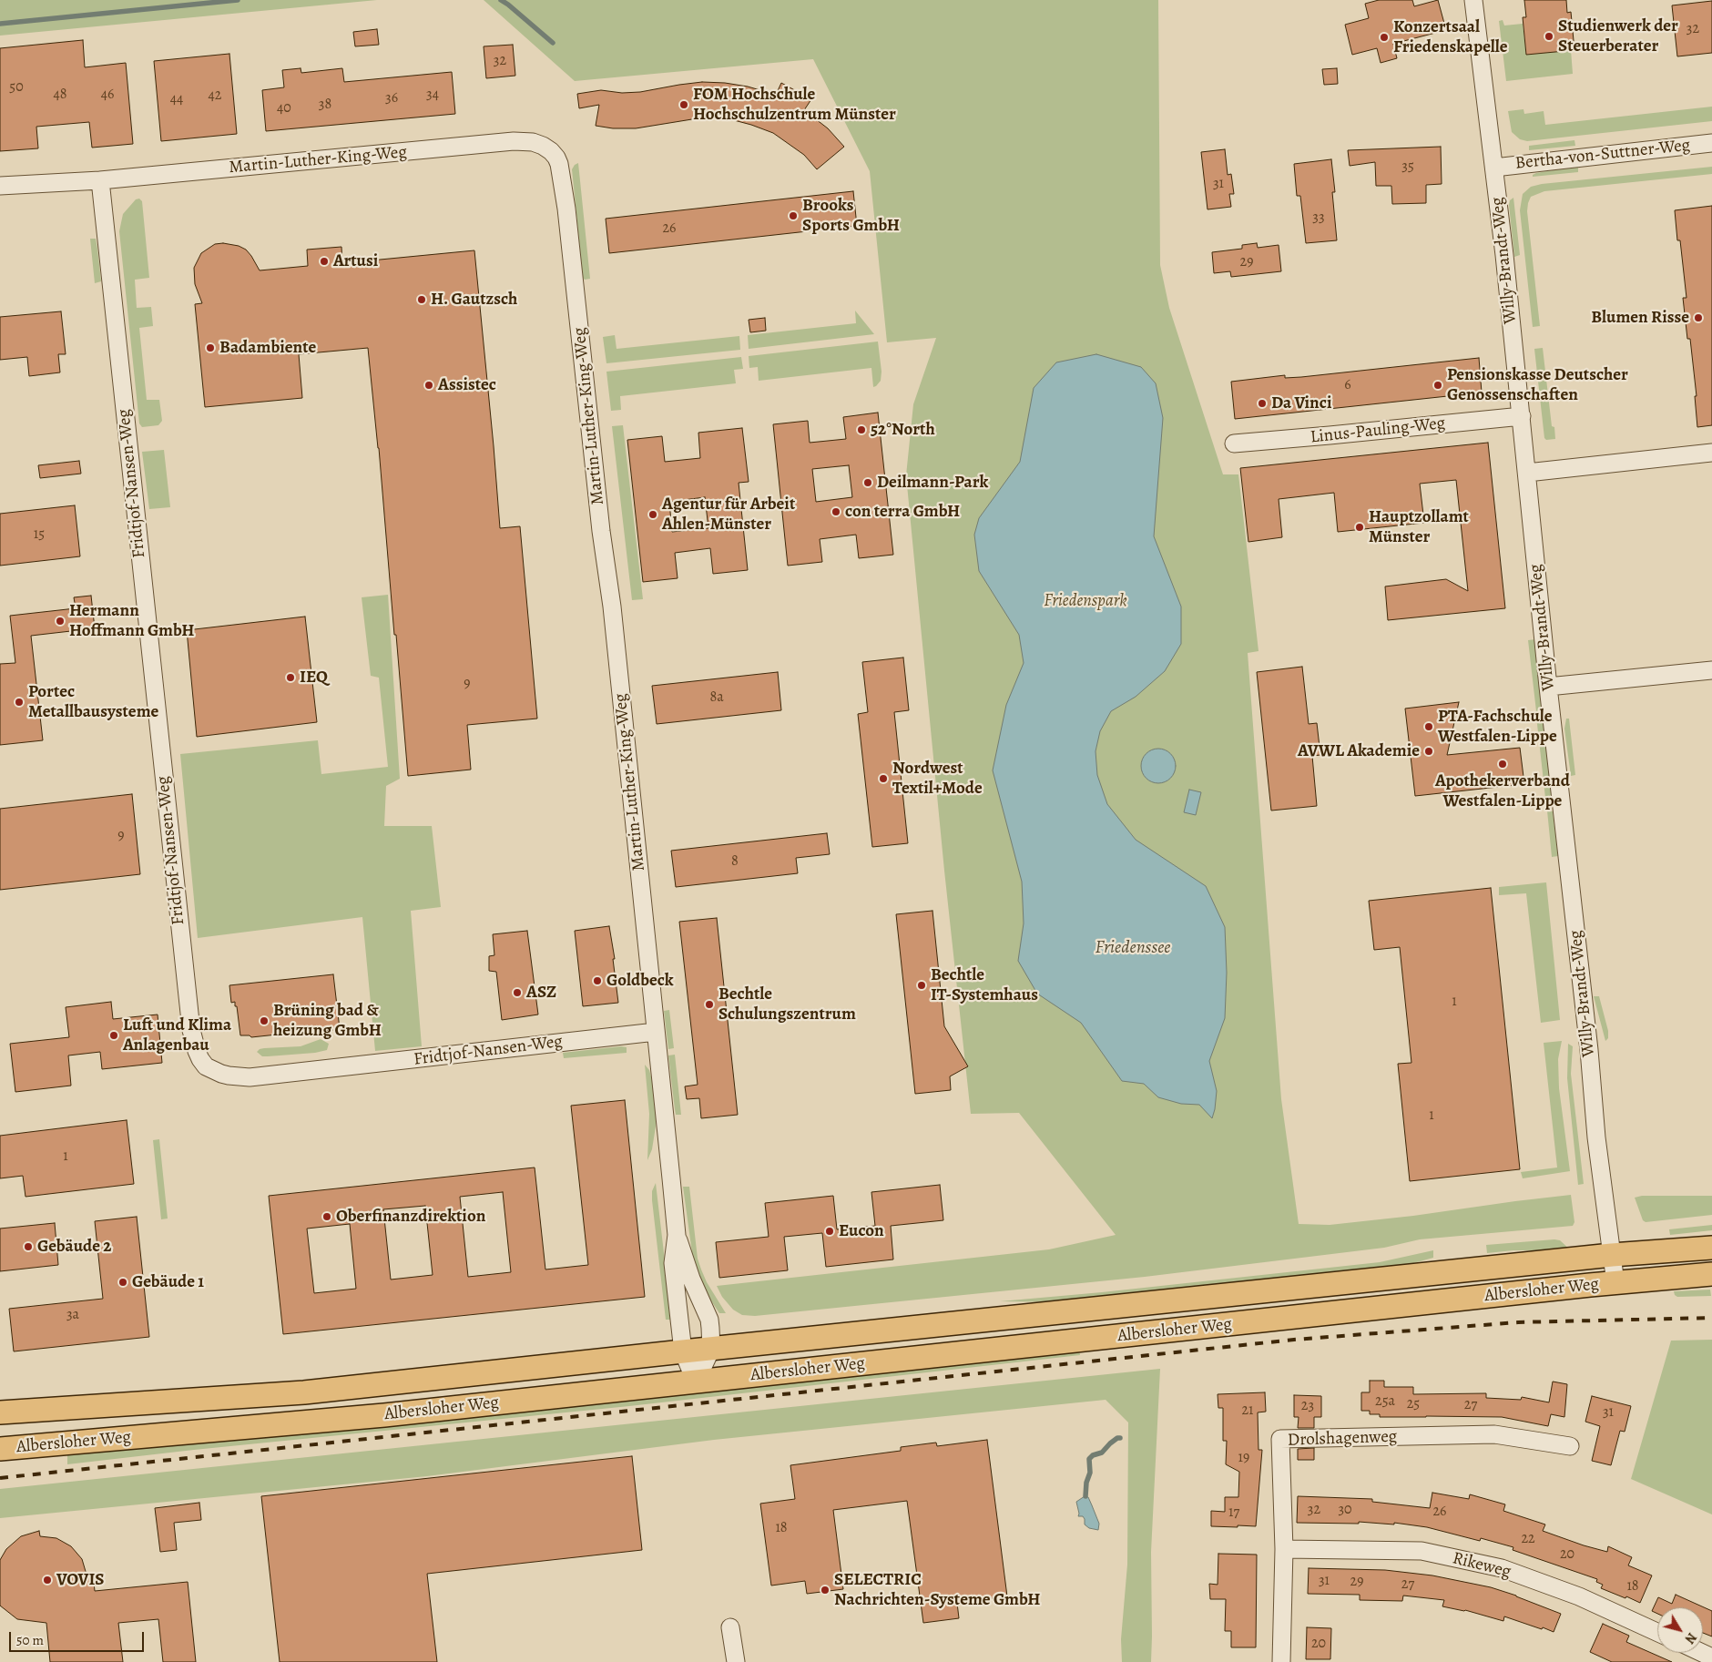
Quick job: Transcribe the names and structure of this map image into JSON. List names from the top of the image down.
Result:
{
  "streets": {
    "main road": ["Albersloher Weg"],
    "street": [
      "Bertha-von-Suttner-Weg",
      "Martin-Luther-King-Weg",
      "Willy-Brandt-Weg",
      "Linus-Pauling-Weg",
      "Fridtjof-Nansen-Weg",
      "Drolshagenweg",
      "Rikeweg"
    ]
  },
  "crossings": [
    ["Bertha-von-Suttner-Weg", "Willy-Brandt-Weg"],
    ["Martin-Luther-King-Weg", "Fridtjof-Nansen-Weg"],
    ["Martin-Luther-King-Weg", "Albersloher Weg"],
    ["Willy-Brandt-Weg", "Linus-Pauling-Weg"],
    ["Willy-Brandt-Weg", "Albersloher Weg"],
    ["Drolshagenweg", "Rikeweg"]
  ],
  "water": ["Friedenssee"],
  "parks": ["Friedenspark"],
  "places": [
    "Studienwerk der Steuerberater",
    "Konzertsaal Friedenskapelle",
    "FOM Hochschule Hochschulzentrum Münster",
    "Brooks Sports GmbH",
    "Artusi",
    "H. Gautzsch",
    "Blumen Risse",
    "Badambiente",
    "Assistec",
    "Pensionskasse Deutscher Genossenschaften",
    "Da Vinci",
    "52°North",
    "Deilmann-Park",
    "con terra GmbH",
    "Agentur für Arbeit Ahlen-Münster",
    "Hauptzollamt Münster",
    "Hermann Hoffmann GmbH",
    "IEQ",
    "Portec Metallbausysteme",
    "PTA-Fachschule Westfalen-Lippe",
    "AVWL Akademie",
    "Apothekerverband Westfalen-Lippe",
    "Nordwest Textil+Mode",
    "Goldbeck",
    "Bechtle IT-Systemhaus",
    "ASZ",
    "Bechtle Schulungszentrum",
    "Brüning bad & heizung GmbH",
    "Luft und Klima Anlagenbau",
    "Oberfinanzdirektion",
    "Eucon",
    "Gebäude 2",
    "Gebäude 1",
    "VOVIS",
    "SELECTRIC Nachrichten-Systeme GmbH"
  ],
  "house_numbers": [
    "32",
    "32",
    "50",
    "48",
    "46",
    "34",
    "42",
    "36",
    "44",
    "38",
    "40",
    "35",
    "31",
    "33",
    "26",
    "29",
    "6",
    "15",
    "9",
    "8a",
    "9",
    "8",
    "1",
    "1",
    "1",
    "3a",
    "25a",
    "25",
    "27",
    "23",
    "21",
    "31",
    "19",
    "32",
    "30",
    "26",
    "17",
    "18",
    "22",
    "20",
    "31",
    "29",
    "27",
    "18",
    "20"
  ],
  "scale_bar": "50 m",
  "north": "bottom right"
}
